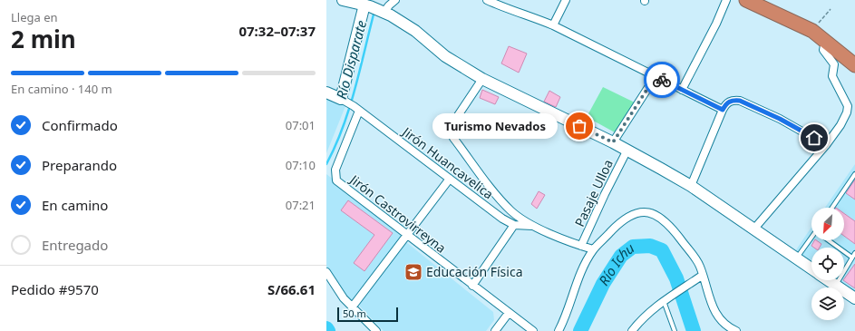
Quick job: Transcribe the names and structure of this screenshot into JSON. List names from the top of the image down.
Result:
{
  "streets": {
    "street": ["Jirón Huancavelica", "Pasaje Ulloa", "Jirón Castrovirreyna"]
  },
  "crossings": [
    ["Jirón Huancavelica", "Jirón Castrovirreyna"]
  ],
  "water": ["Río Disparate", "Río Ichu"],
  "places": {
    "other": ["Turismo Nevados"],
    "school or university": ["Educación Física"]
  },
  "scale_bar": "50 m",
  "north": "bottom left",
  "page": {
    "heading": ["2 min", "Llega en", "07:32–07:37"],
    "panel": ["Pedido #9570", "S/66.61"],
    "bar": "En camino · 140 m",
    "list": [
      ["Confirmado", "07:01"],
      ["Preparando", "07:10"],
      ["En camino", "07:21"],
      "Entregado"
    ],
    "bubble": "Turismo Nevados",
    "scale": "50 m"
  }
}
